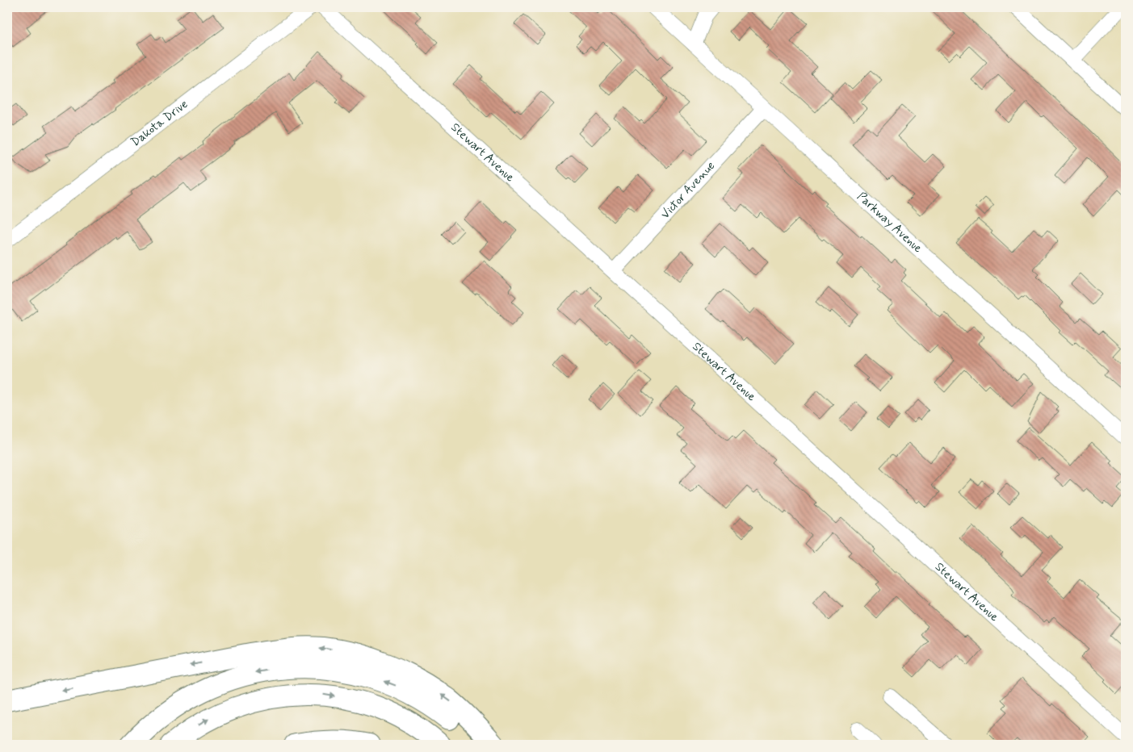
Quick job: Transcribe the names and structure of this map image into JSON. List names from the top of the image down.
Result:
{
  "streets": {
    "street": [
      "Dakota Drive",
      "Stewart Avenue",
      "Victor Avenue",
      "Parkway Avenue"
    ]
  },
  "crossings": [
    ["Stewart Avenue", "Victor Avenue"],
    ["Victor Avenue", "Parkway Avenue"]
  ]
}
